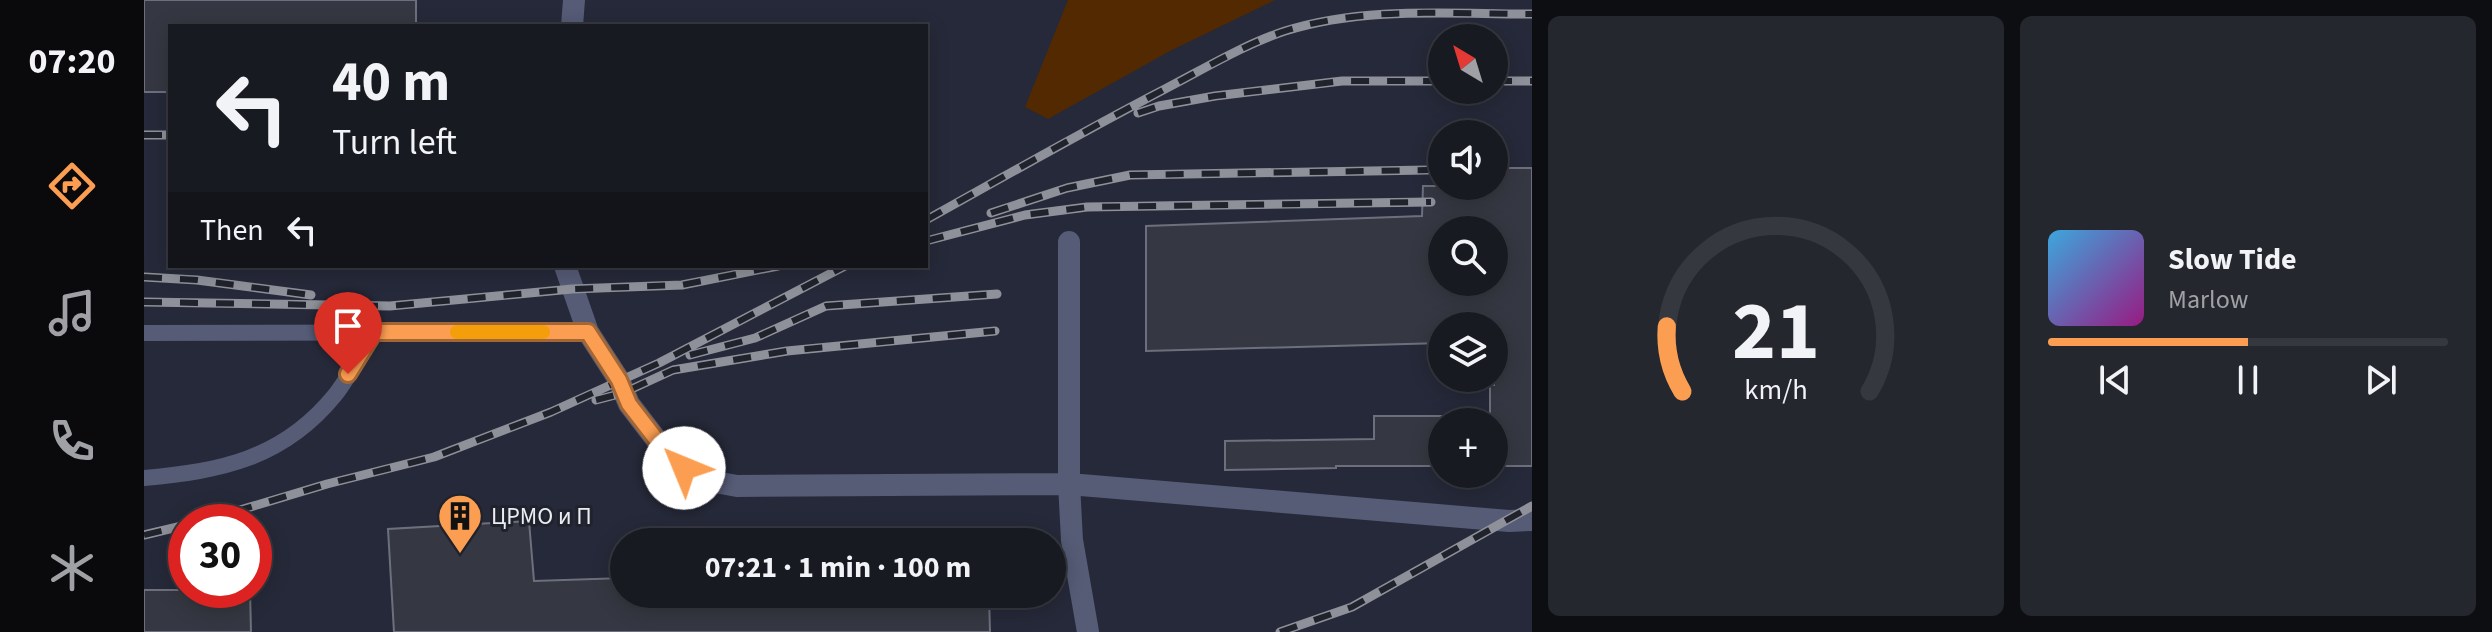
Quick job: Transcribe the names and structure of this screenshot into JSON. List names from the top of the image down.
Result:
{
  "places": {
    "building": ["ЦРМО и П"]
  },
  "north": "top left",
  "page": {
    "tabs": "07:20",
    "map_buttons": "+",
    "turn": ["40 m", "Turn left"],
    "then": "Then",
    "song": ["Slow Tide", "Marlow"],
    "limit": "30",
    "trip": "07:21 · 1 min · 100 m",
    "gauge": ["21", "km/h"]
  }
}
